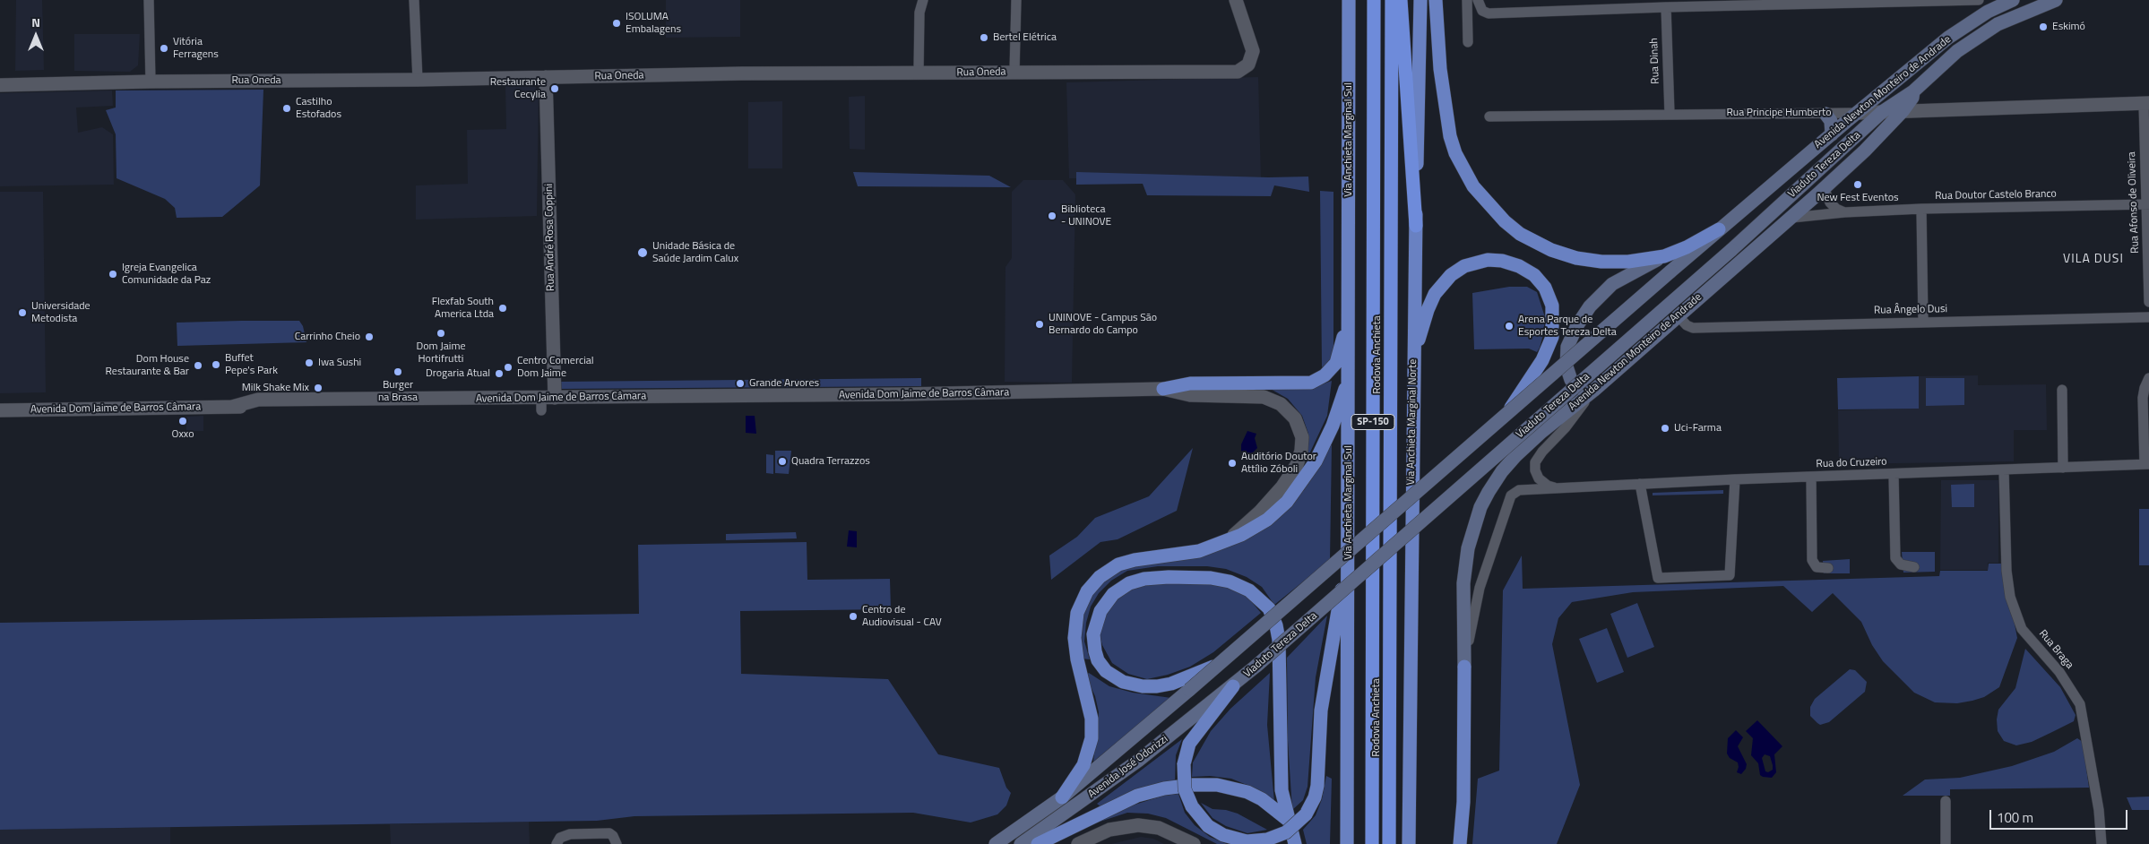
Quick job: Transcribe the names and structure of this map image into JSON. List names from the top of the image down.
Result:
{
  "streets": {
    "highway": [
      "Via Anchieta Marginal Sul",
      "Rodovia Anchieta",
      "SP-150",
      "Via Anchieta Marginal Norte"
    ],
    "main road": ["Avenida Newton Monteiro de Andrade", "Viaduto Tereza Delta", "Avenida José Odorizzi"],
    "street": [
      "Rua Dinah",
      "Rua Oneda",
      "Rua Principe Humberto",
      "Rua Doutor Castelo Branco",
      "Rua Afonso de Oliveira",
      "Rua André Rosa Coppini",
      "Rua Ângelo Dusi",
      "Avenida Dom Jaime de Barros Câmara",
      "Rua do Cruzeiro",
      "Rua Braga"
    ]
  },
  "crossings": [
    ["Rua Dinah", "Rua Principe Humberto"],
    ["Rua Oneda", "Rua André Rosa Coppini"],
    ["Avenida Newton Monteiro de Andrade", "Rua Principe Humberto"],
    ["Avenida Newton Monteiro de Andrade", "Viaduto Tereza Delta"],
    ["Avenida Newton Monteiro de Andrade", "Rua Doutor Castelo Branco"],
    ["Avenida Newton Monteiro de Andrade", "Rua Ângelo Dusi"],
    ["Avenida Newton Monteiro de Andrade", "Rua do Cruzeiro"],
    ["Rua Principe Humberto", "Rua Afonso de Oliveira"],
    ["Viaduto Tereza Delta", "Avenida José Odorizzi"],
    ["Rua Doutor Castelo Branco", "Rua Afonso de Oliveira"],
    ["Rua André Rosa Coppini", "Avenida Dom Jaime de Barros Câmara"],
    ["Rua do Cruzeiro", "Rua Braga"]
  ],
  "districts": ["VILA DUSI"],
  "places": [
    "ISOLUMA Embalagens",
    "Eskimó",
    "Bertel Elétrica",
    "Vitória Ferragens",
    "Restaurante Cecylia",
    "Castilho Estofados",
    "New Fest Eventos",
    "Biblioteca - UNINOVE",
    "Unidade Básica de Saúde Jardim Calux",
    "Igreja Evangelica Comunidade da Paz",
    "Flexfab South America Ltda",
    "Universidade Metodista",
    "UNINOVE - Campus São Bernardo do Campo",
    "Arena Parque de Esportes Tereza Delta",
    "Dom Jaime Hortifrutti",
    "Carrinho Cheio",
    "Iwa Sushi",
    "Buffet Pepe's Park",
    "Dom House Restaurante & Bar",
    "Centro Comercial Dom Jaime",
    "Burger na Brasa",
    "Drogaria Atual",
    "Grande Arvores",
    "Milk Shake Mix",
    "Oxxo",
    "Uci-Farma",
    "Quadra Terrazzos",
    "Auditório Doutor Attílio Zóboli",
    "Centro de Audiovisual - CAV"
  ],
  "scale_bar": "100 m",
  "north": "top"
}
